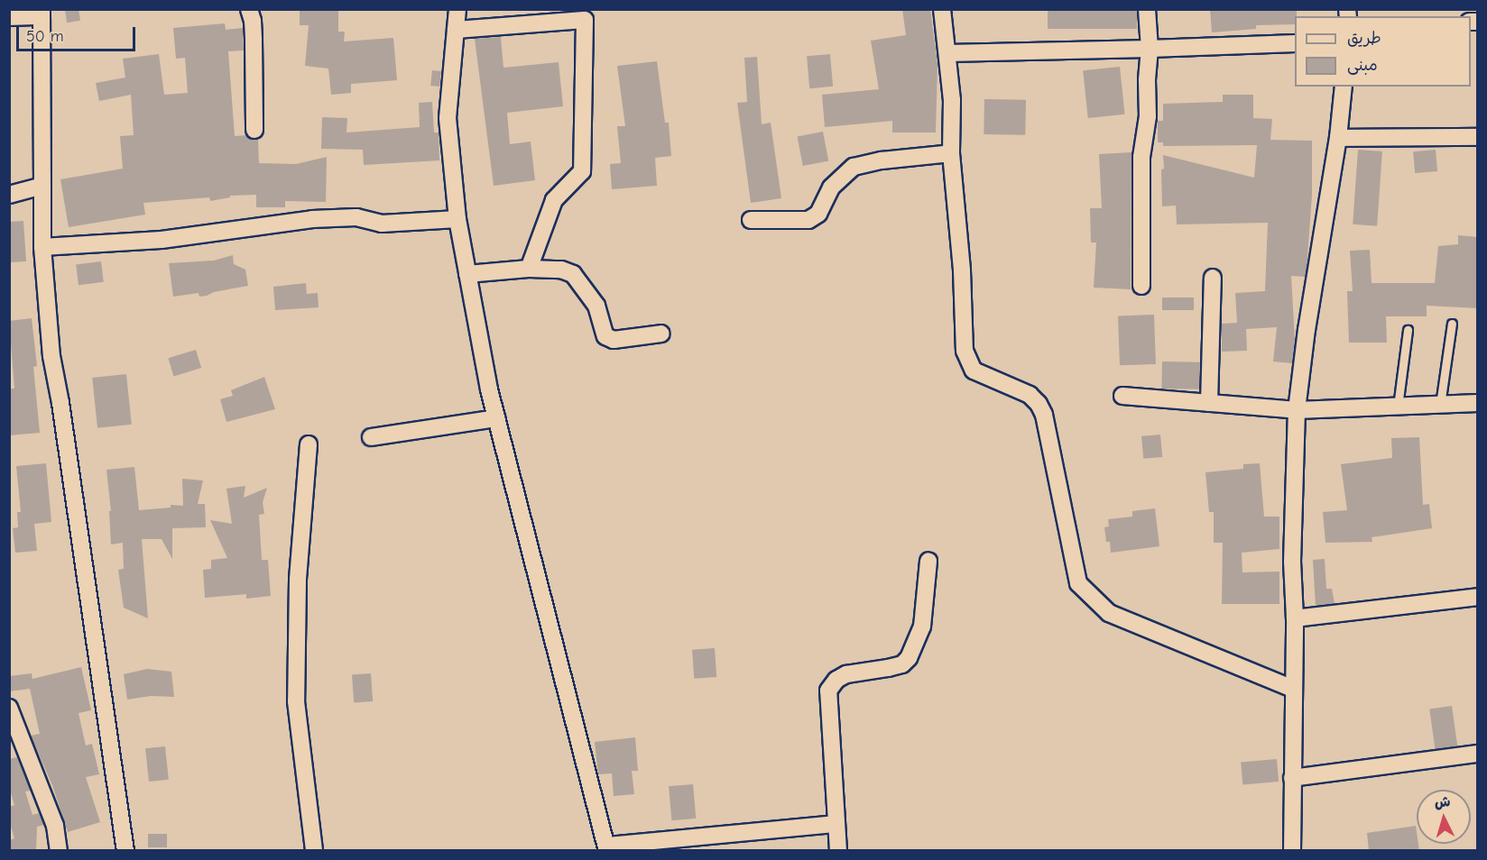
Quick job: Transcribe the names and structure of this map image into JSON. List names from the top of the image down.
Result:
{
  "legend": ["طريق", "مبنى"],
  "scale_bar": "50 m",
  "north": "top"
}
